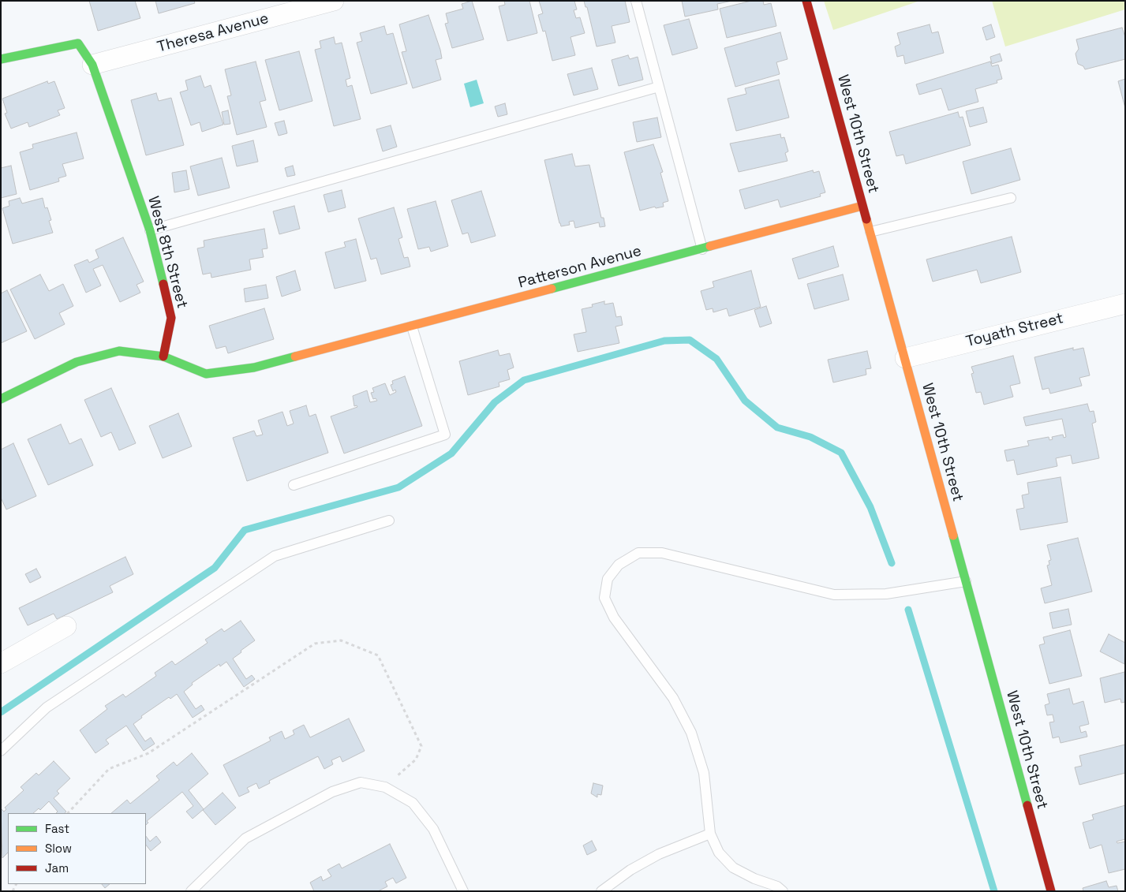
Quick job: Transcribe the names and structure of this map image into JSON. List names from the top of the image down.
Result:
{
  "streets": {
    "street": [
      "Theresa Avenue",
      "West 10th Street",
      "West 8th Street",
      "Patterson Avenue",
      "Toyath Street"
    ]
  },
  "crossings": [
    ["Theresa Avenue", "West 8th Street"],
    ["West 10th Street", "Patterson Avenue"],
    ["West 10th Street", "Toyath Street"],
    ["West 8th Street", "Patterson Avenue"]
  ],
  "legend": ["Fast", "Slow", "Jam"]
}
